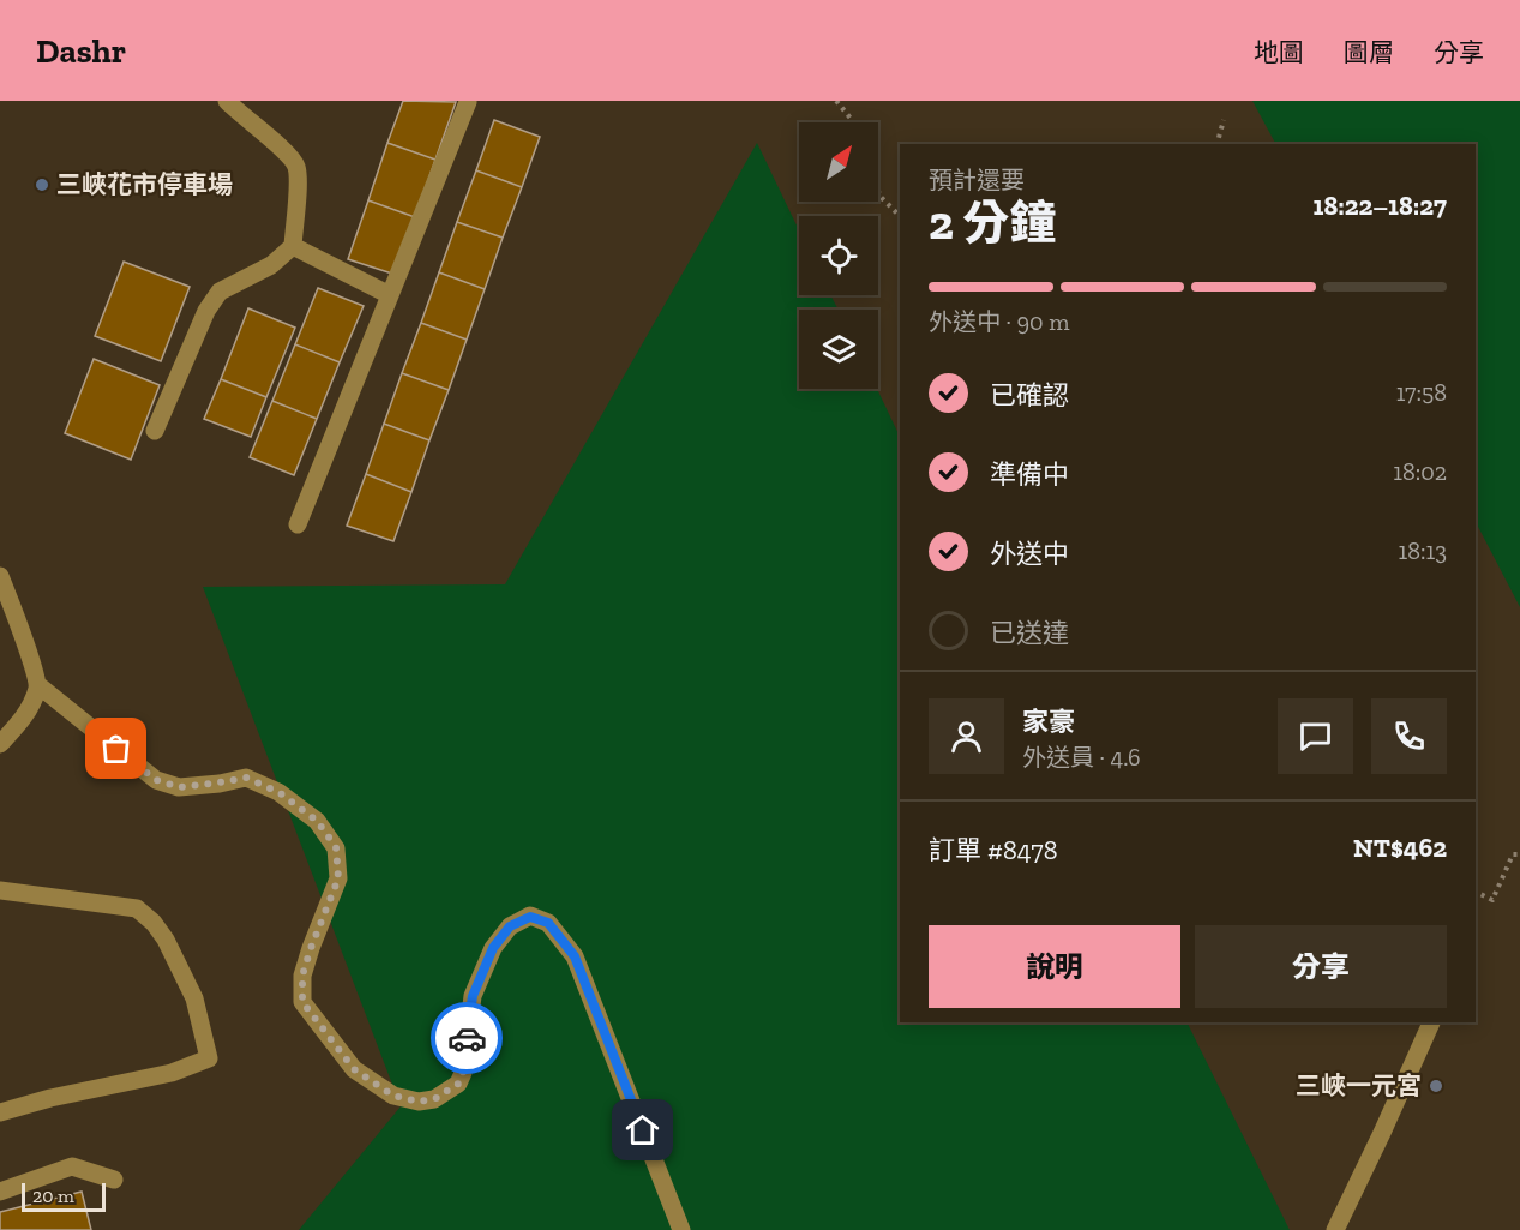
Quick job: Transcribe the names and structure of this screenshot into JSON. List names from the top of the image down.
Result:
{
  "places": ["三峽花市停車場", "三峽一元宮"],
  "scale_bar": "20 m",
  "north": "top right",
  "page": {
    "header": "Dashr",
    "nav": ["地圖", "圖層", "分享"],
    "heading": ["2 分鐘", "預計還要", "18:22–18:27"],
    "panel": [
      "家豪",
      "外送員 · 4.6",
      "訂單 #8478",
      "NT$462"
    ],
    "bar": "外送中 · 90 m",
    "list": [
      ["已確認", "17:58"],
      ["準備中", "18:02"],
      ["外送中", "18:13"],
      "已送達"
    ],
    "buttons": ["說明", "分享"],
    "scale": "20 m"
  }
}
